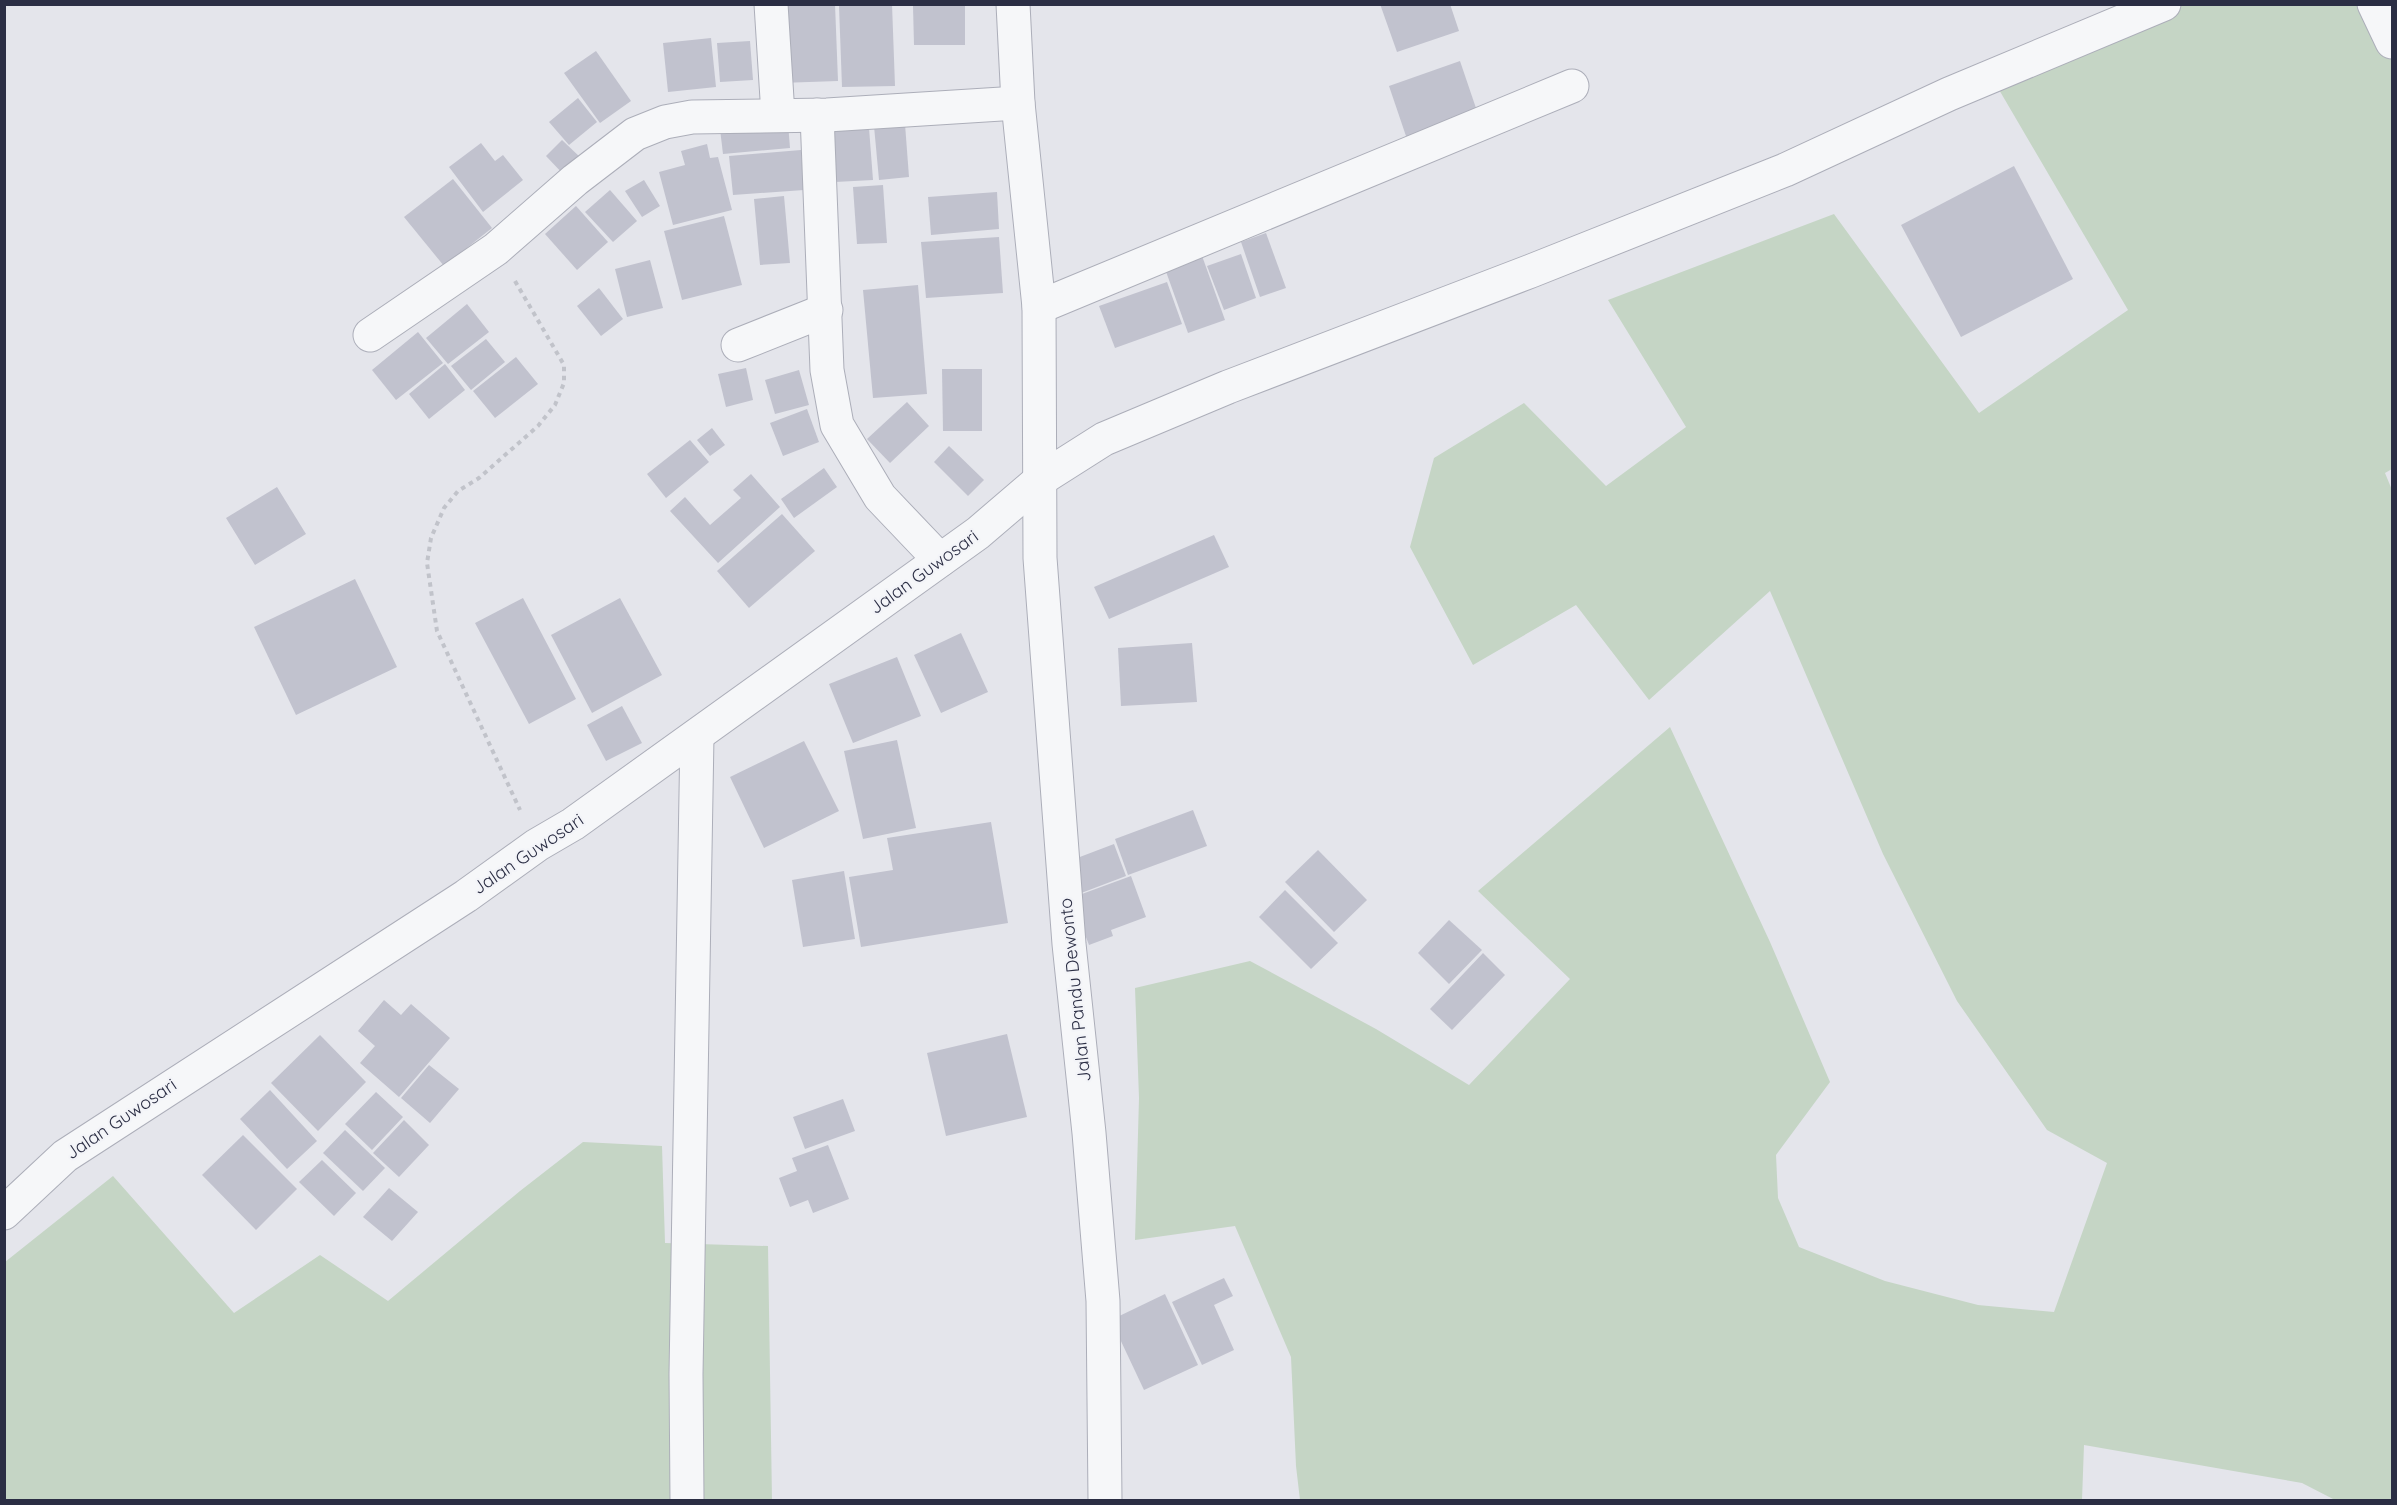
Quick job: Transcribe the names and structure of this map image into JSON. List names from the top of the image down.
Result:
{
  "streets": {
    "street": ["Jalan Guwosari", "Jalan Pandu Dewonto"]
  },
  "crossings": [
    ["Jalan Guwosari", "Jalan Pandu Dewonto"]
  ]
}
